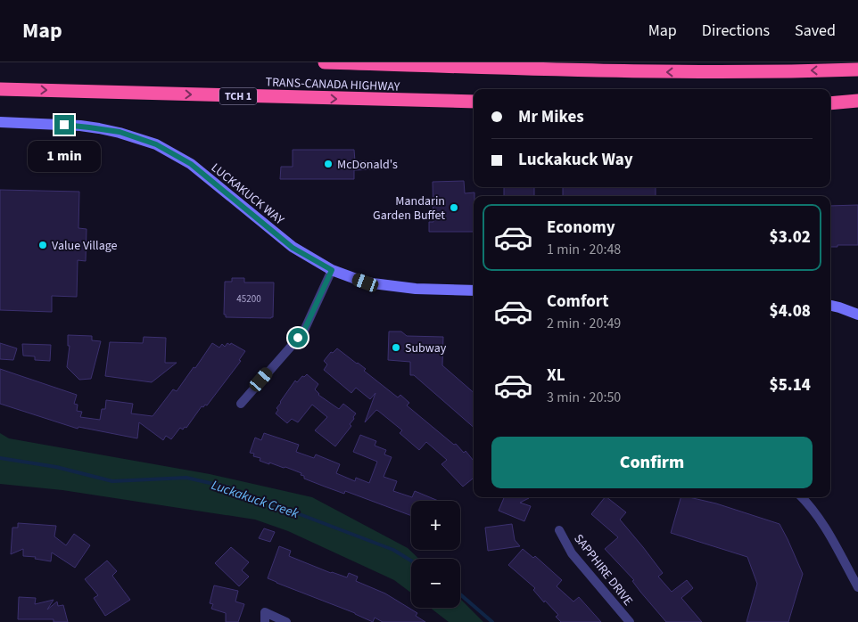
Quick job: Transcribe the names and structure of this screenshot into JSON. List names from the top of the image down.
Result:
{
  "streets": {
    "highway": ["TRANS-CANADA HIGHWAY", "TCH 1"],
    "street": ["LUCKAKUCK WAY", "SAPPHIRE DRIVE"]
  },
  "water": ["Luckakuck Creek"],
  "places": [
    "McDonald's",
    "Mandarin Garden Buffet",
    "Value Village",
    "Subway"
  ],
  "house_numbers": ["45200"],
  "page": {
    "header": "Map",
    "nav": ["Map", "Directions", "Saved"],
    "banner": ["Mr Mikes", "Luckakuck Way"],
    "bubble": "1 min",
    "list": [
      {
        "name": "Economy",
        "note": "1 min · 20:48",
        "value": "$3.02"
      },
      {
        "name": "Comfort",
        "note": "2 min · 20:49",
        "value": "$4.08"
      },
      {
        "name": "XL",
        "note": "3 min · 20:50",
        "value": "$5.14"
      }
    ],
    "buttons": "Confirm",
    "map_buttons": ["+", "−"]
  }
}
